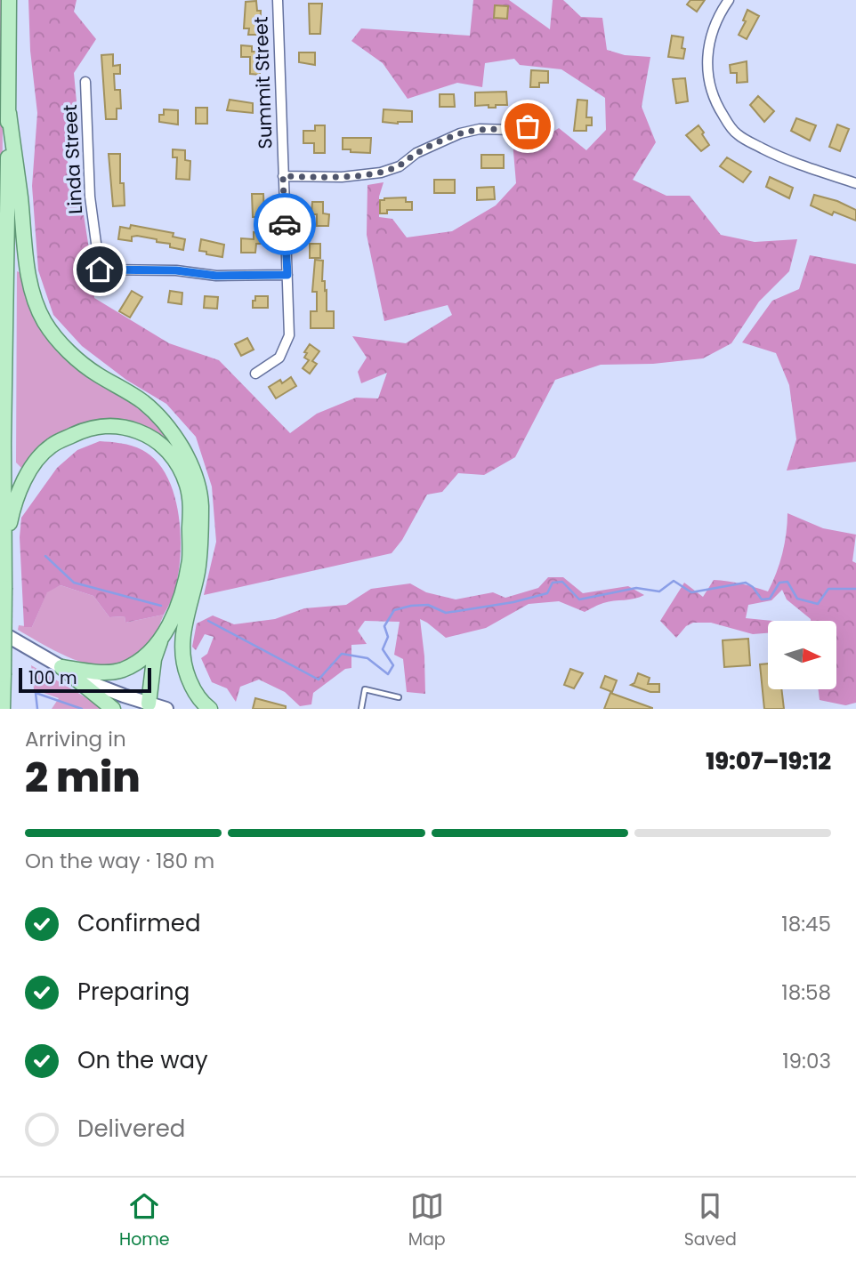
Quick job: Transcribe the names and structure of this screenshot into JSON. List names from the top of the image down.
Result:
{
  "streets": {
    "street": ["Summit Street", "Linda Street"]
  },
  "crossings": [
    ["Summit Street", "Linda Street"]
  ],
  "scale_bar": "100 m",
  "north": "right",
  "page": {
    "scale": "100 m",
    "heading": ["2 min", "Arriving in", "19:07–19:12"],
    "bar": "On the way · 180 m",
    "list": [
      ["Confirmed", "18:45"],
      ["Preparing", "18:58"],
      ["On the way", "19:03"],
      "Delivered"
    ],
    "tabs": ["Home", "Map", "Saved"]
  }
}
